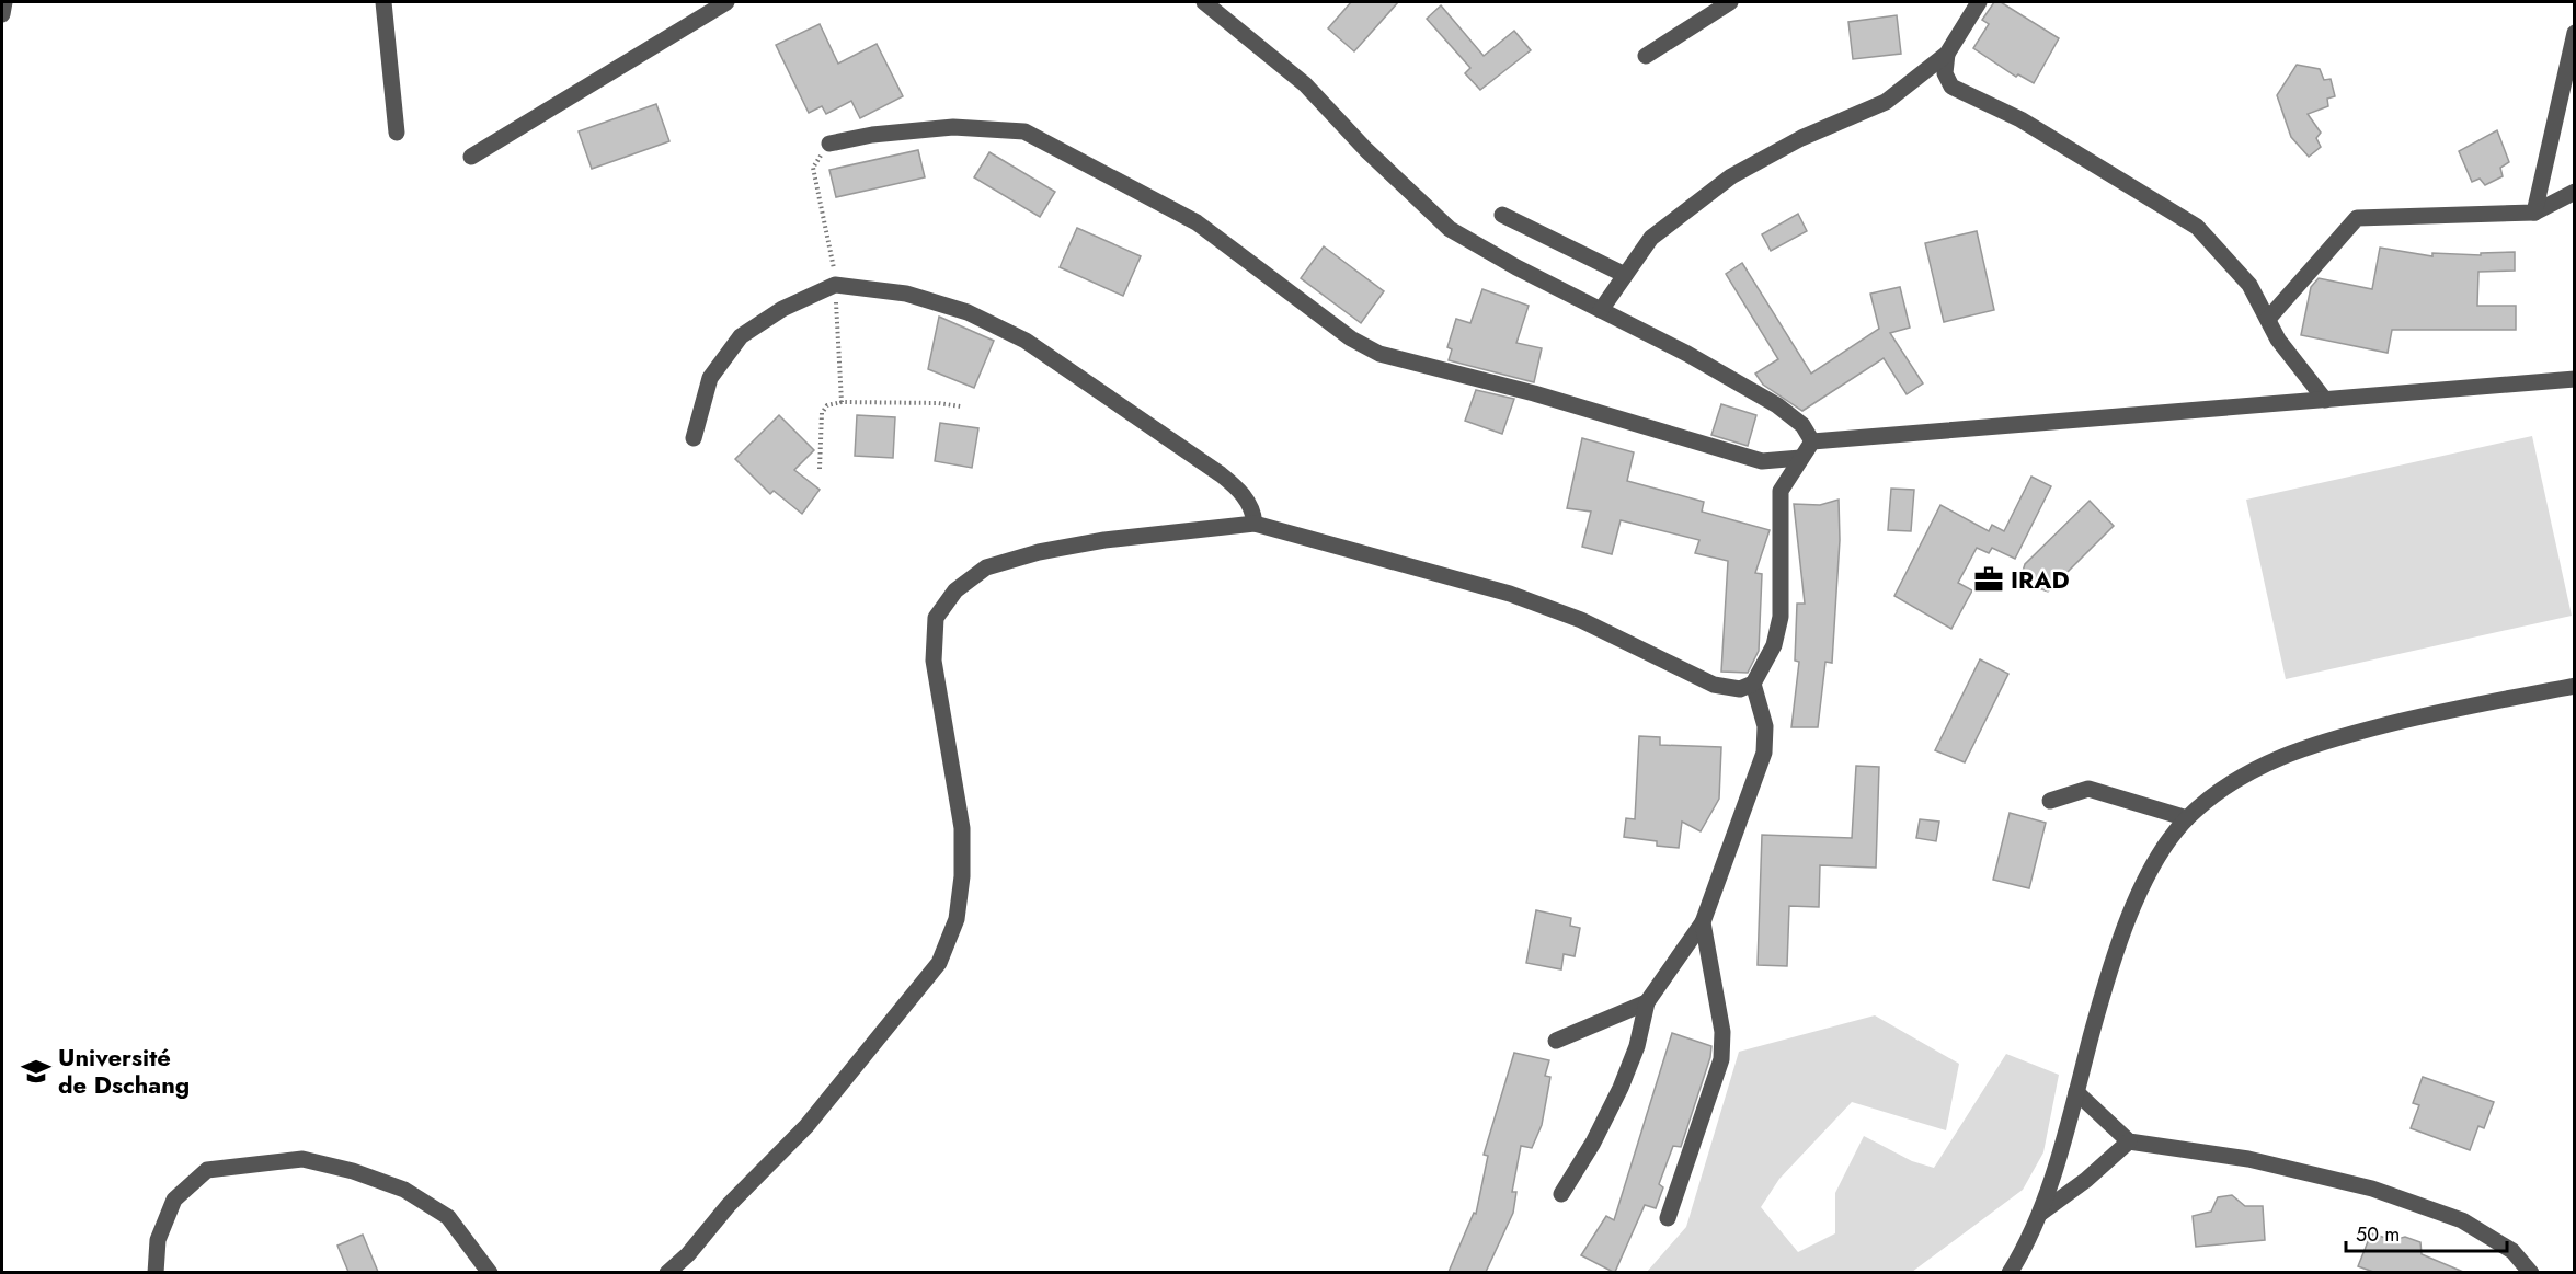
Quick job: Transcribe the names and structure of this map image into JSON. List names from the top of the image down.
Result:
{
  "places": {
    "office": ["IRAD"],
    "school or university": ["Université de Dschang"]
  },
  "scale_bar": "50 m"
}
